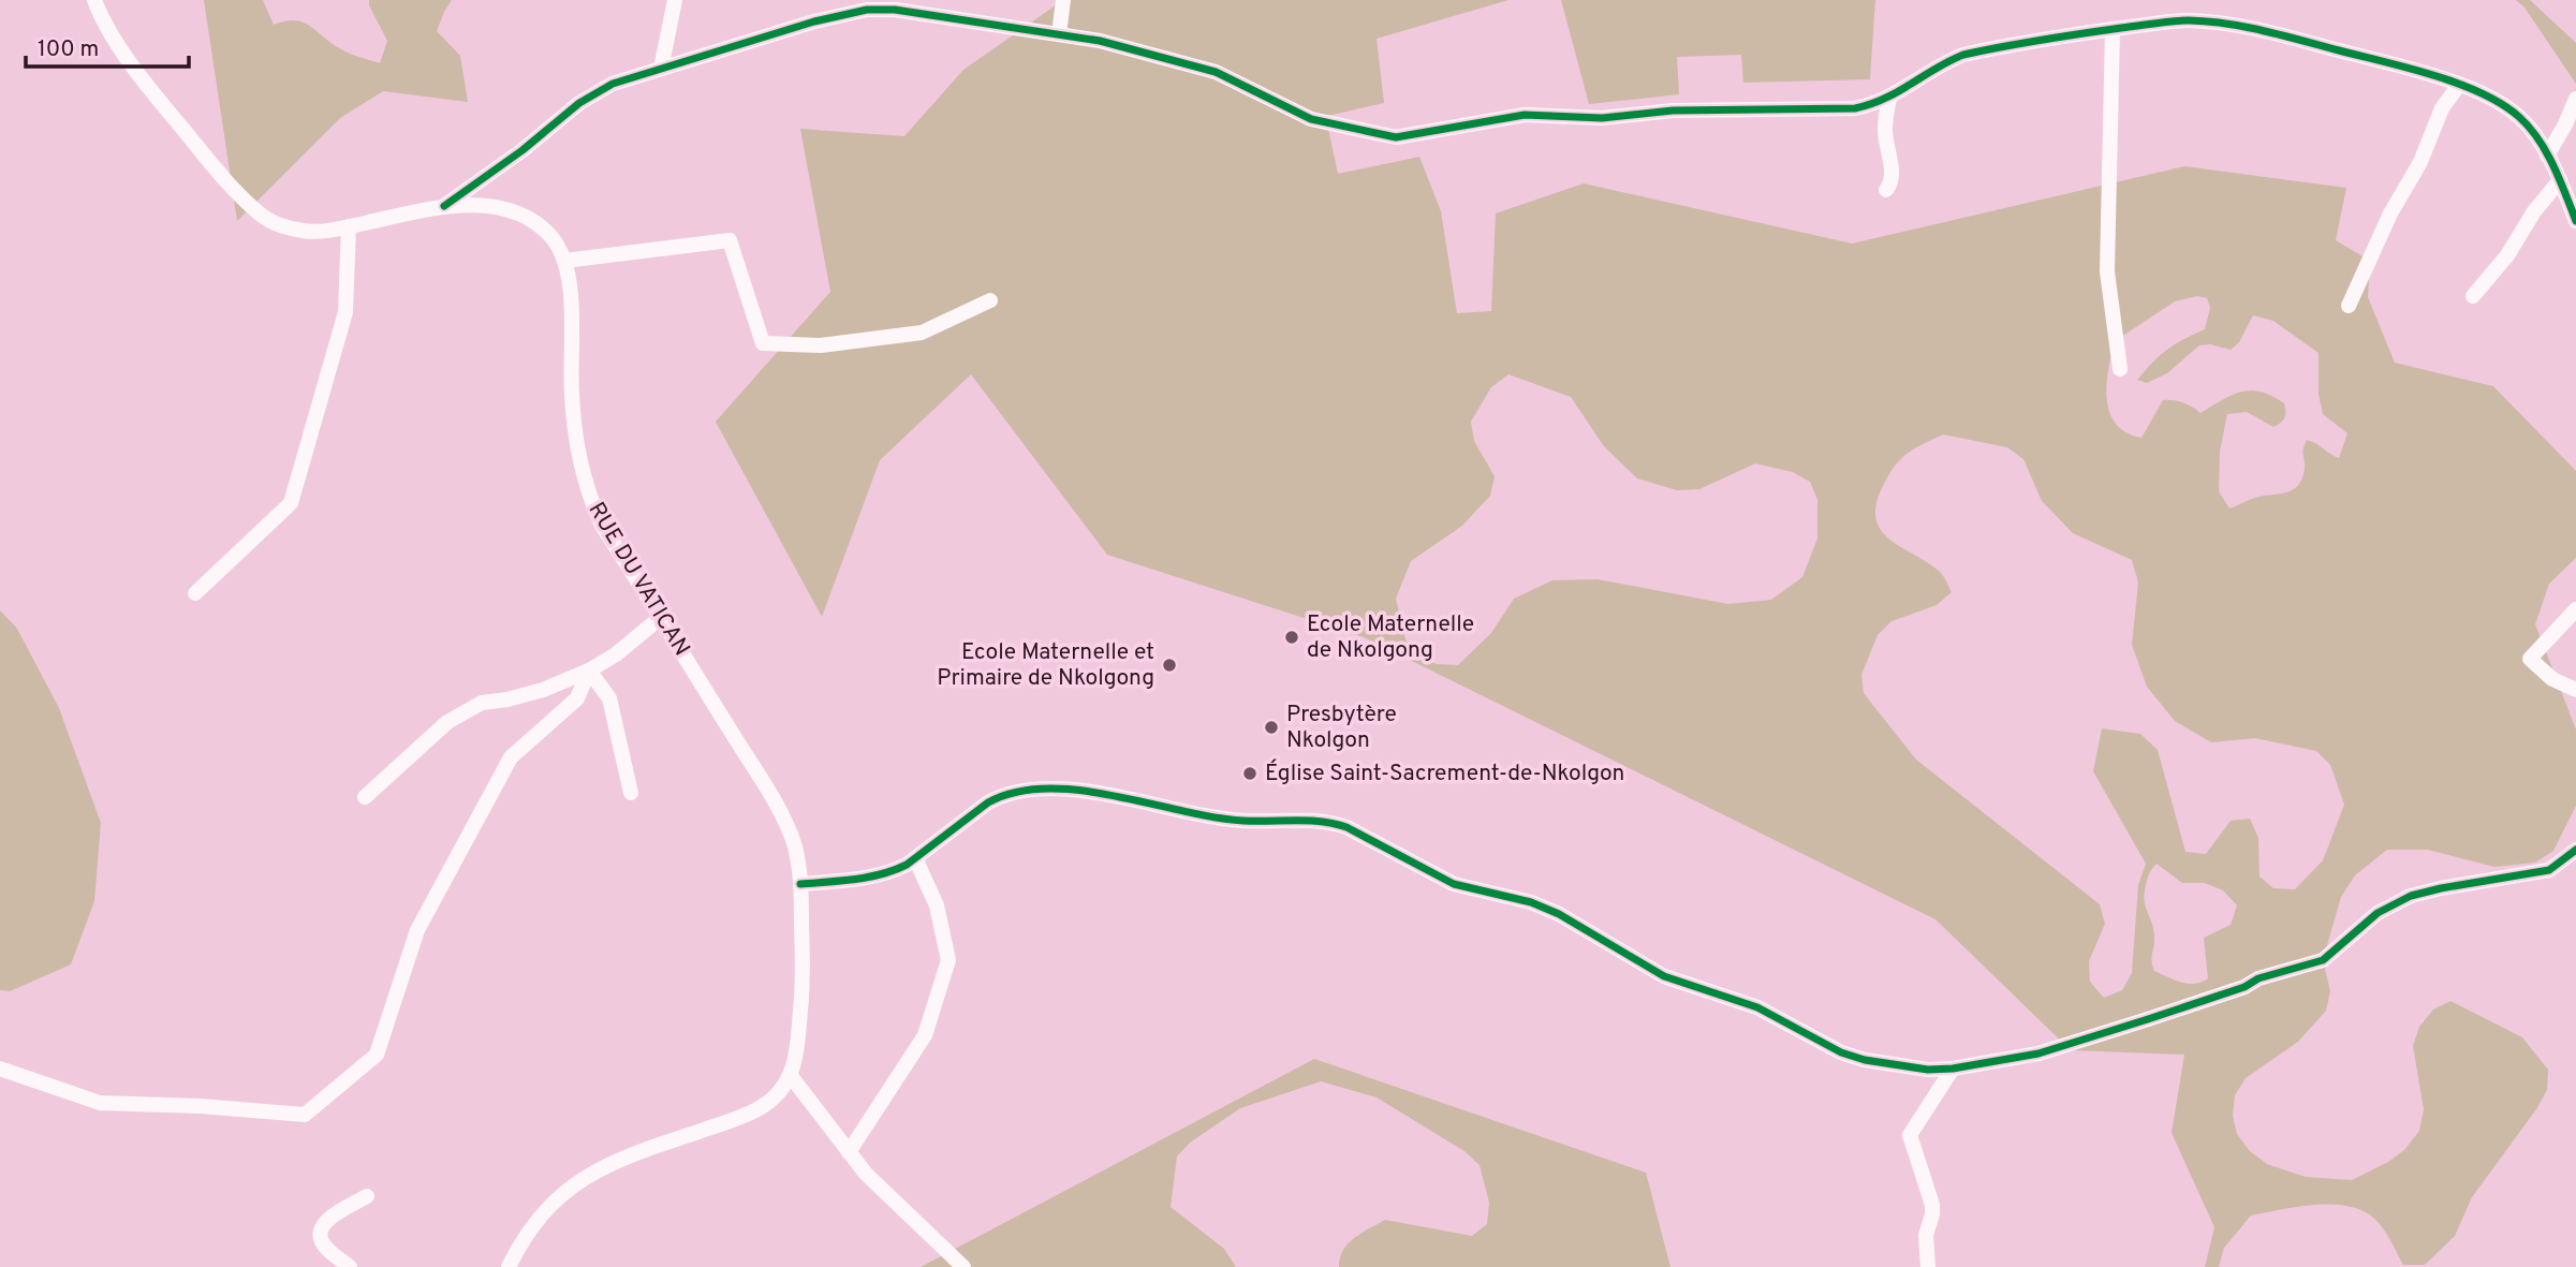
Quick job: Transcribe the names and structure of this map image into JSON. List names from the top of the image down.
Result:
{
  "streets": {
    "street": ["RUE DU VATICAN"]
  },
  "places": [
    "Ecole Maternelle de Nkolgong",
    "Ecole Maternelle et Primaire de Nkolgong",
    "Presbytère Nkolgon",
    "Église Saint-Sacrement-de-Nkolgon"
  ],
  "scale_bar": "100 m"
}
